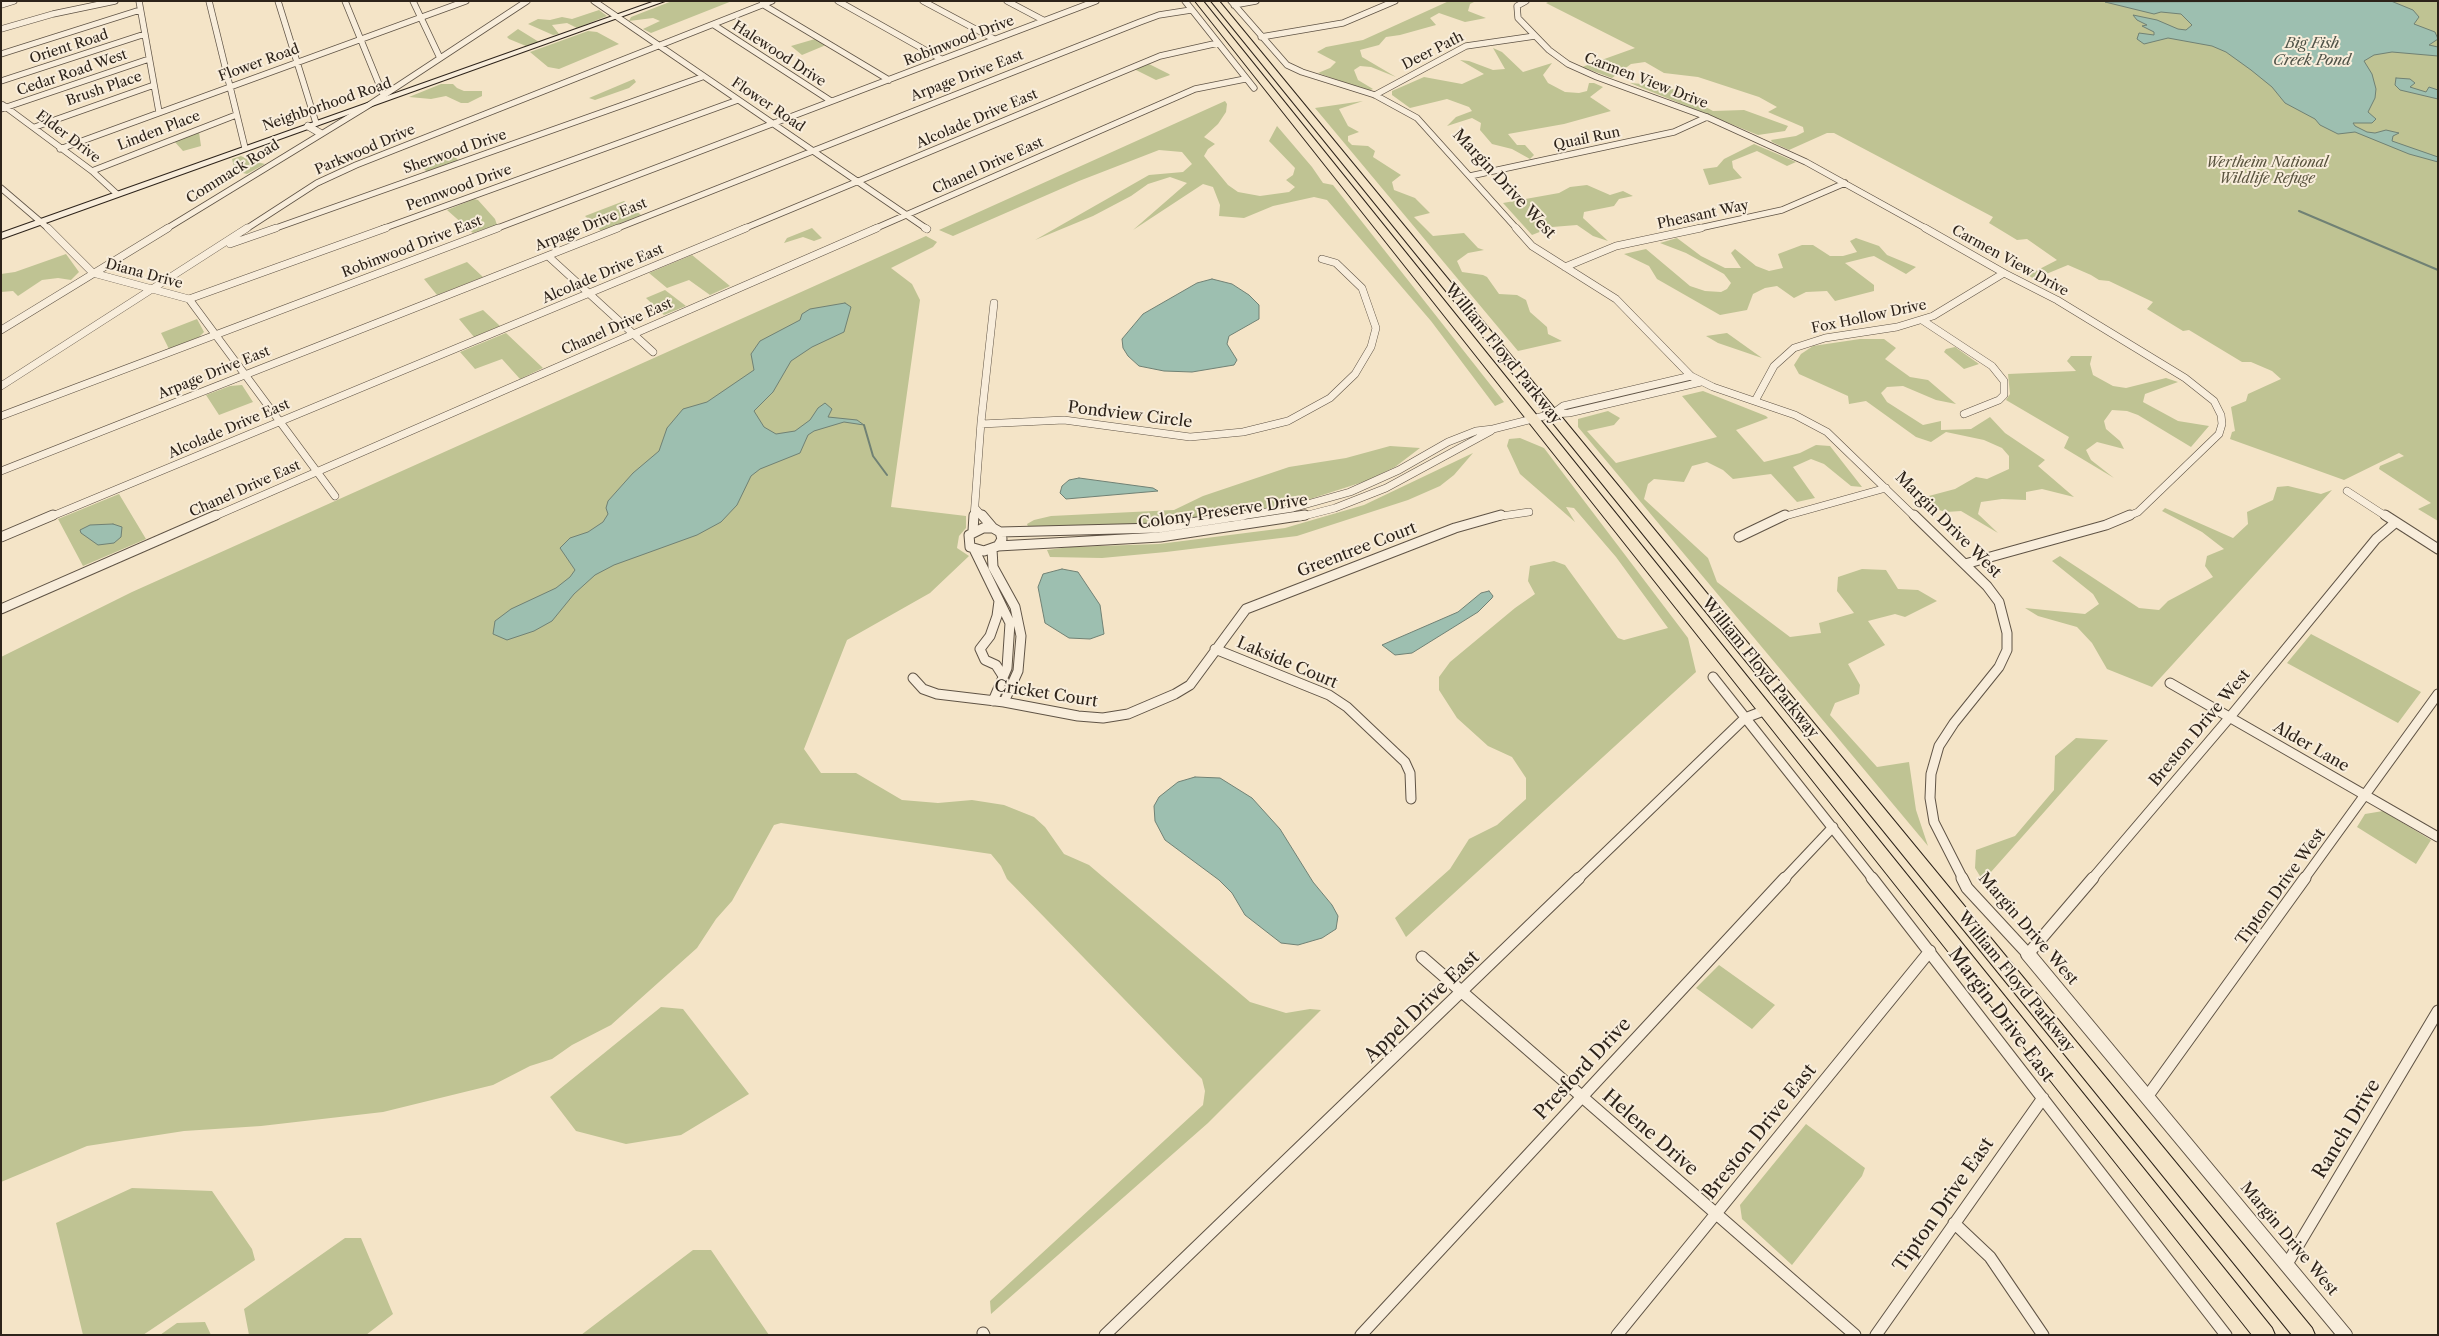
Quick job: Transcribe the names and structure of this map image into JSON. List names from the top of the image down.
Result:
{
  "streets": {
    "highway": ["William Floyd Parkway"],
    "main road": ["Neighborhood Road"],
    "street": [
      "Robinwood Drive",
      "Orient Road",
      "Deer Path",
      "Halewood Drive",
      "Flower Road",
      "Cedar Road West",
      "Arpage Drive East",
      "Carmen View Drive",
      "Brush Place",
      "Alcolade Drive East",
      "Linden Place",
      "Elder Drive",
      "Quail Run",
      "Parkwood Drive",
      "Sherwood Drive",
      "Chanel Drive East",
      "Commack Road",
      "Margin Drive West",
      "Pennwood Drive",
      "Pheasant Way",
      "Robinwood Drive East",
      "Diana Drive",
      "Fox Hollow Drive",
      "Pondview Circle",
      "Colony Preserve Drive",
      "Greentree Court",
      "Lakside Court",
      "Cricket Court",
      "Breston Drive West",
      "Alder Lane",
      "Tipton Drive West",
      "Appel Drive East",
      "Margin Drive East",
      "Presford Drive",
      "Ranch Drive",
      "Breston Drive East",
      "Helene Drive",
      "Tipton Drive East"
    ]
  },
  "crossings": [
    ["Robinwood Drive", "Halewood Drive"],
    ["Robinwood Drive", "Robinwood Drive East"],
    ["Deer Path", "Carmen View Drive"],
    ["Deer Path", "Margin Drive West"],
    ["Halewood Drive", "Parkwood Drive"],
    ["Halewood Drive", "Robinwood Drive East"],
    ["Flower Road", "Arpage Drive East"],
    ["Flower Road", "Neighborhood Road"],
    ["Flower Road", "Alcolade Drive East"],
    ["Flower Road", "Elder Drive"],
    ["Flower Road", "Parkwood Drive"],
    ["Flower Road", "Sherwood Drive"],
    ["Flower Road", "Chanel Drive East"],
    ["Flower Road", "Pennwood Drive"],
    ["Flower Road", "Robinwood Drive East"],
    ["Cedar Road West", "Elder Drive"],
    ["Arpage Drive East", "Diana Drive"],
    ["Carmen View Drive", "Quail Run"],
    ["Carmen View Drive", "Margin Drive West"],
    ["Carmen View Drive", "Pheasant Way"],
    ["Carmen View Drive", "Fox Hollow Drive"],
    ["Brush Place", "Elder Drive"],
    ["Neighborhood Road", "Elder Drive"],
    ["Neighborhood Road", "Commack Road"],
    ["Neighborhood Road", "Diana Drive"],
    ["Alcolade Drive East", "Diana Drive"],
    ["Linden Place", "Elder Drive"],
    ["Quail Run", "Margin Drive West"],
    ["Parkwood Drive", "Sherwood Drive"],
    ["Parkwood Drive", "Diana Drive"],
    ["Chanel Drive East", "Diana Drive"],
    ["Commack Road", "Diana Drive"],
    ["Margin Drive West", "Pheasant Way"],
    ["Margin Drive West", "Fox Hollow Drive"],
    ["Margin Drive West", "Breston Drive West"],
    ["Margin Drive West", "Tipton Drive West"],
    ["Margin Drive West", "Ranch Drive"],
    ["Pennwood Drive", "Diana Drive"],
    ["Robinwood Drive East", "Diana Drive"],
    ["William Floyd Parkway", "Colony Preserve Drive"],
    ["William Floyd Parkway", "Appel Drive East"],
    ["Greentree Court", "Lakside Court"],
    ["Greentree Court", "Cricket Court"],
    ["Lakside Court", "Cricket Court"],
    ["Breston Drive West", "Alder Lane"],
    ["Alder Lane", "Tipton Drive West"],
    ["Appel Drive East", "Margin Drive East"],
    ["Appel Drive East", "Helene Drive"],
    ["Margin Drive East", "Presford Drive"],
    ["Margin Drive East", "Breston Drive East"],
    ["Margin Drive East", "Tipton Drive East"],
    ["Presford Drive", "Helene Drive"],
    ["Breston Drive East", "Helene Drive"]
  ],
  "water": ["Big Fish Creek Pond"],
  "parks": ["Wertheim National Wildlife Refuge"]
}
